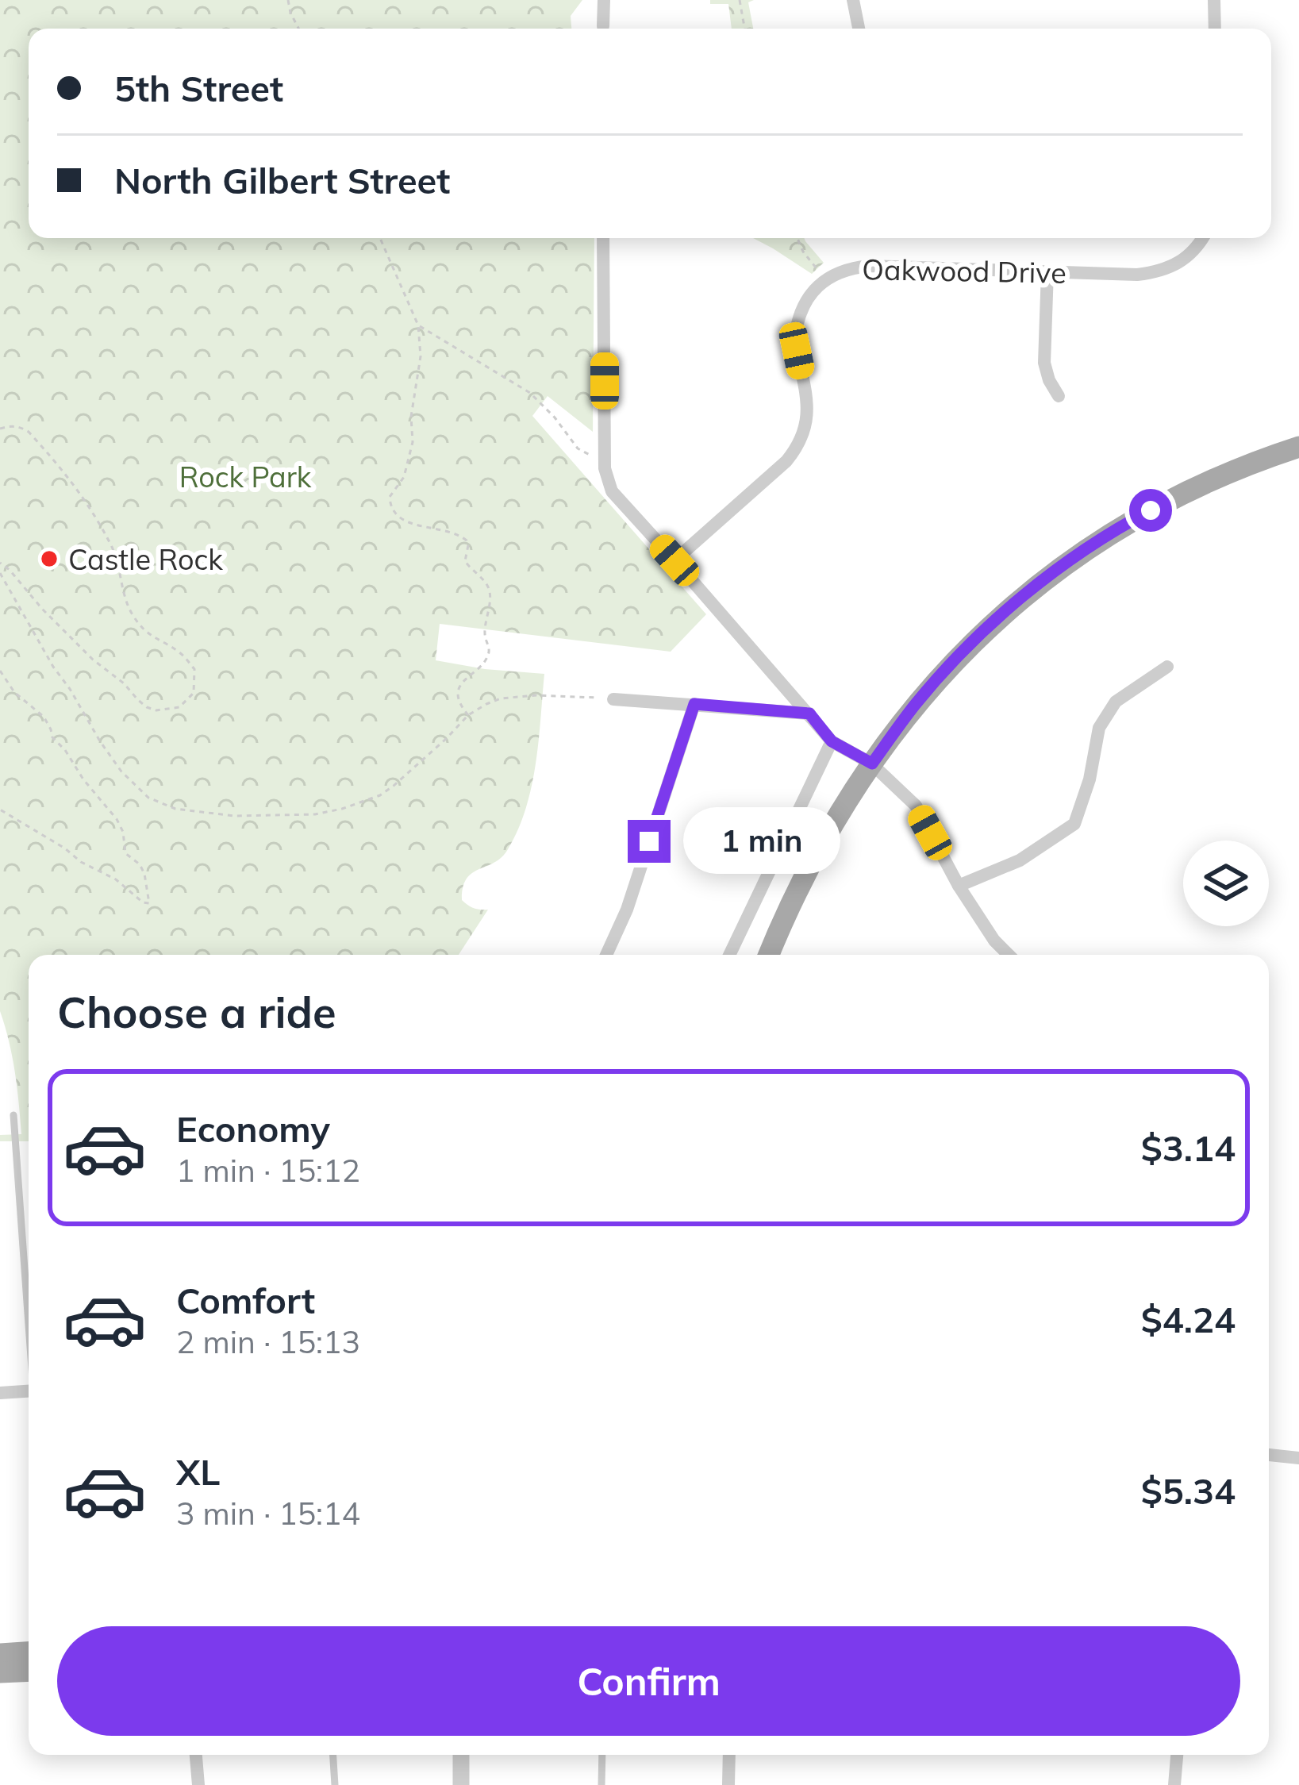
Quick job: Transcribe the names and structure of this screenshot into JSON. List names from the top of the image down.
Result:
{
  "streets": {
    "street": ["Oakwood Drive"]
  },
  "parks": ["Rock Park"],
  "places": ["Castle Rock"],
  "page": {
    "banner": ["5th Street", "North Gilbert Street"],
    "bubble": "1 min",
    "heading": "Choose a ride",
    "list": [
      {
        "name": "Economy",
        "note": "1 min · 15:12",
        "value": "$3.14"
      },
      {
        "name": "Comfort",
        "note": "2 min · 15:13",
        "value": "$4.24"
      },
      {
        "name": "XL",
        "note": "3 min · 15:14",
        "value": "$5.34"
      }
    ],
    "buttons": "Confirm"
  }
}
